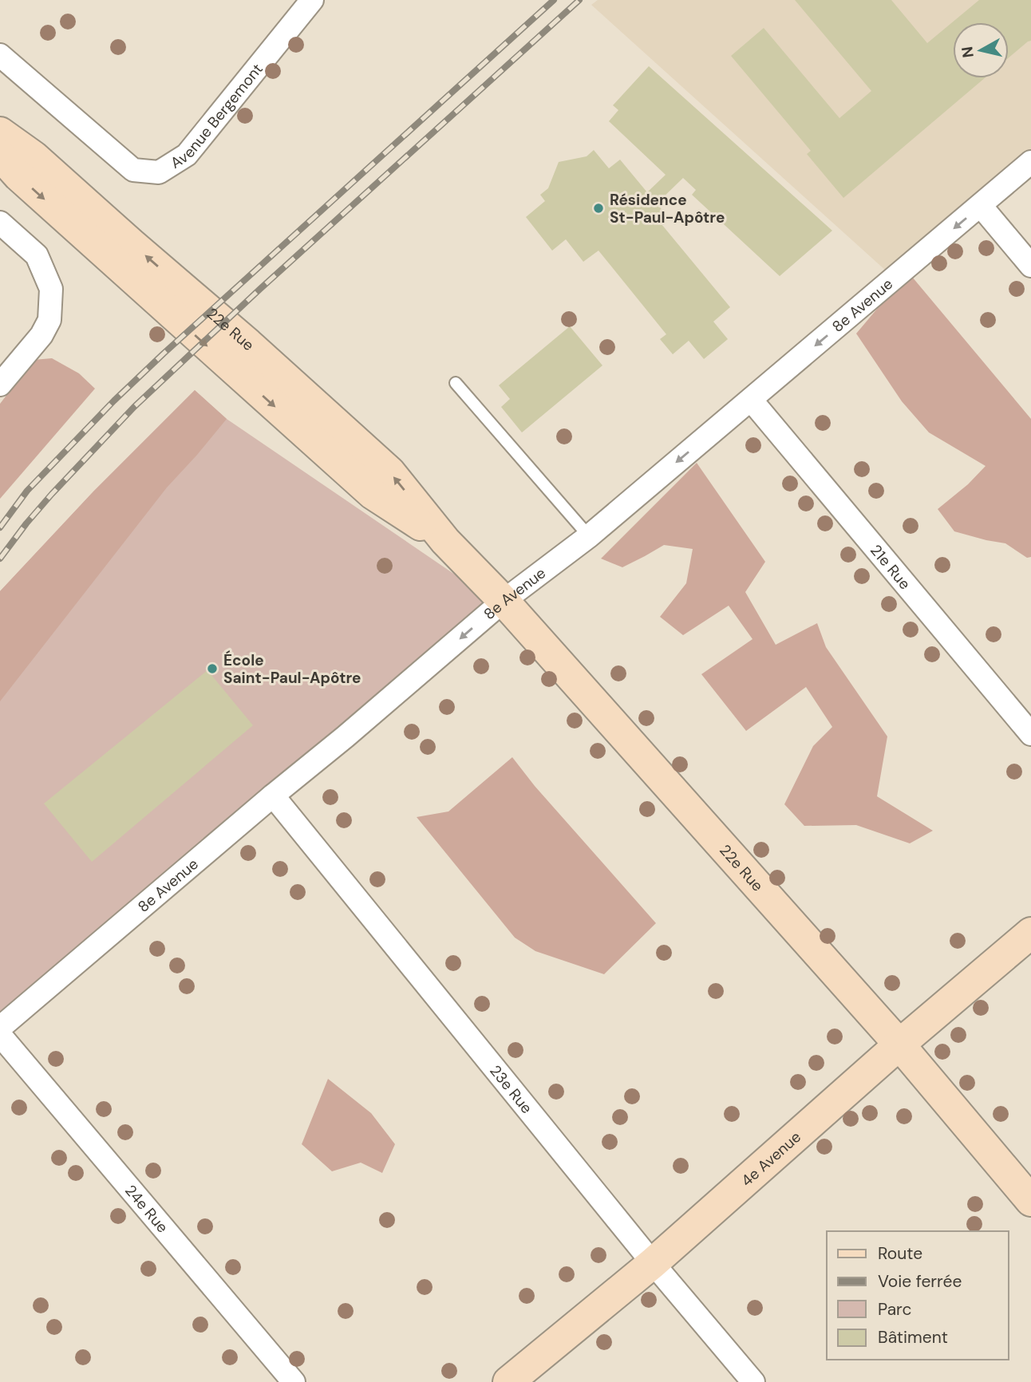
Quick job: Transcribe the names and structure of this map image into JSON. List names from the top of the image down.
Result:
{
  "streets": {
    "street": [
      "Avenue Bergemont",
      "8e Avenue",
      "22e Rue",
      "21e Rue",
      "23e Rue",
      "4e Avenue",
      "24e Rue"
    ]
  },
  "crossings": [
    ["8e Avenue", "22e Rue"],
    ["8e Avenue", "21e Rue"],
    ["8e Avenue", "23e Rue"],
    ["22e Rue", "4e Avenue"],
    ["23e Rue", "4e Avenue"]
  ],
  "one_way": ["8e Avenue"],
  "places": ["Résidence St-Paul-Apôtre", "École Saint-Paul-Apôtre"],
  "legend": [
    "Route",
    "Voie ferrée",
    "Parc",
    "Bâtiment"
  ],
  "north": "left"
}
